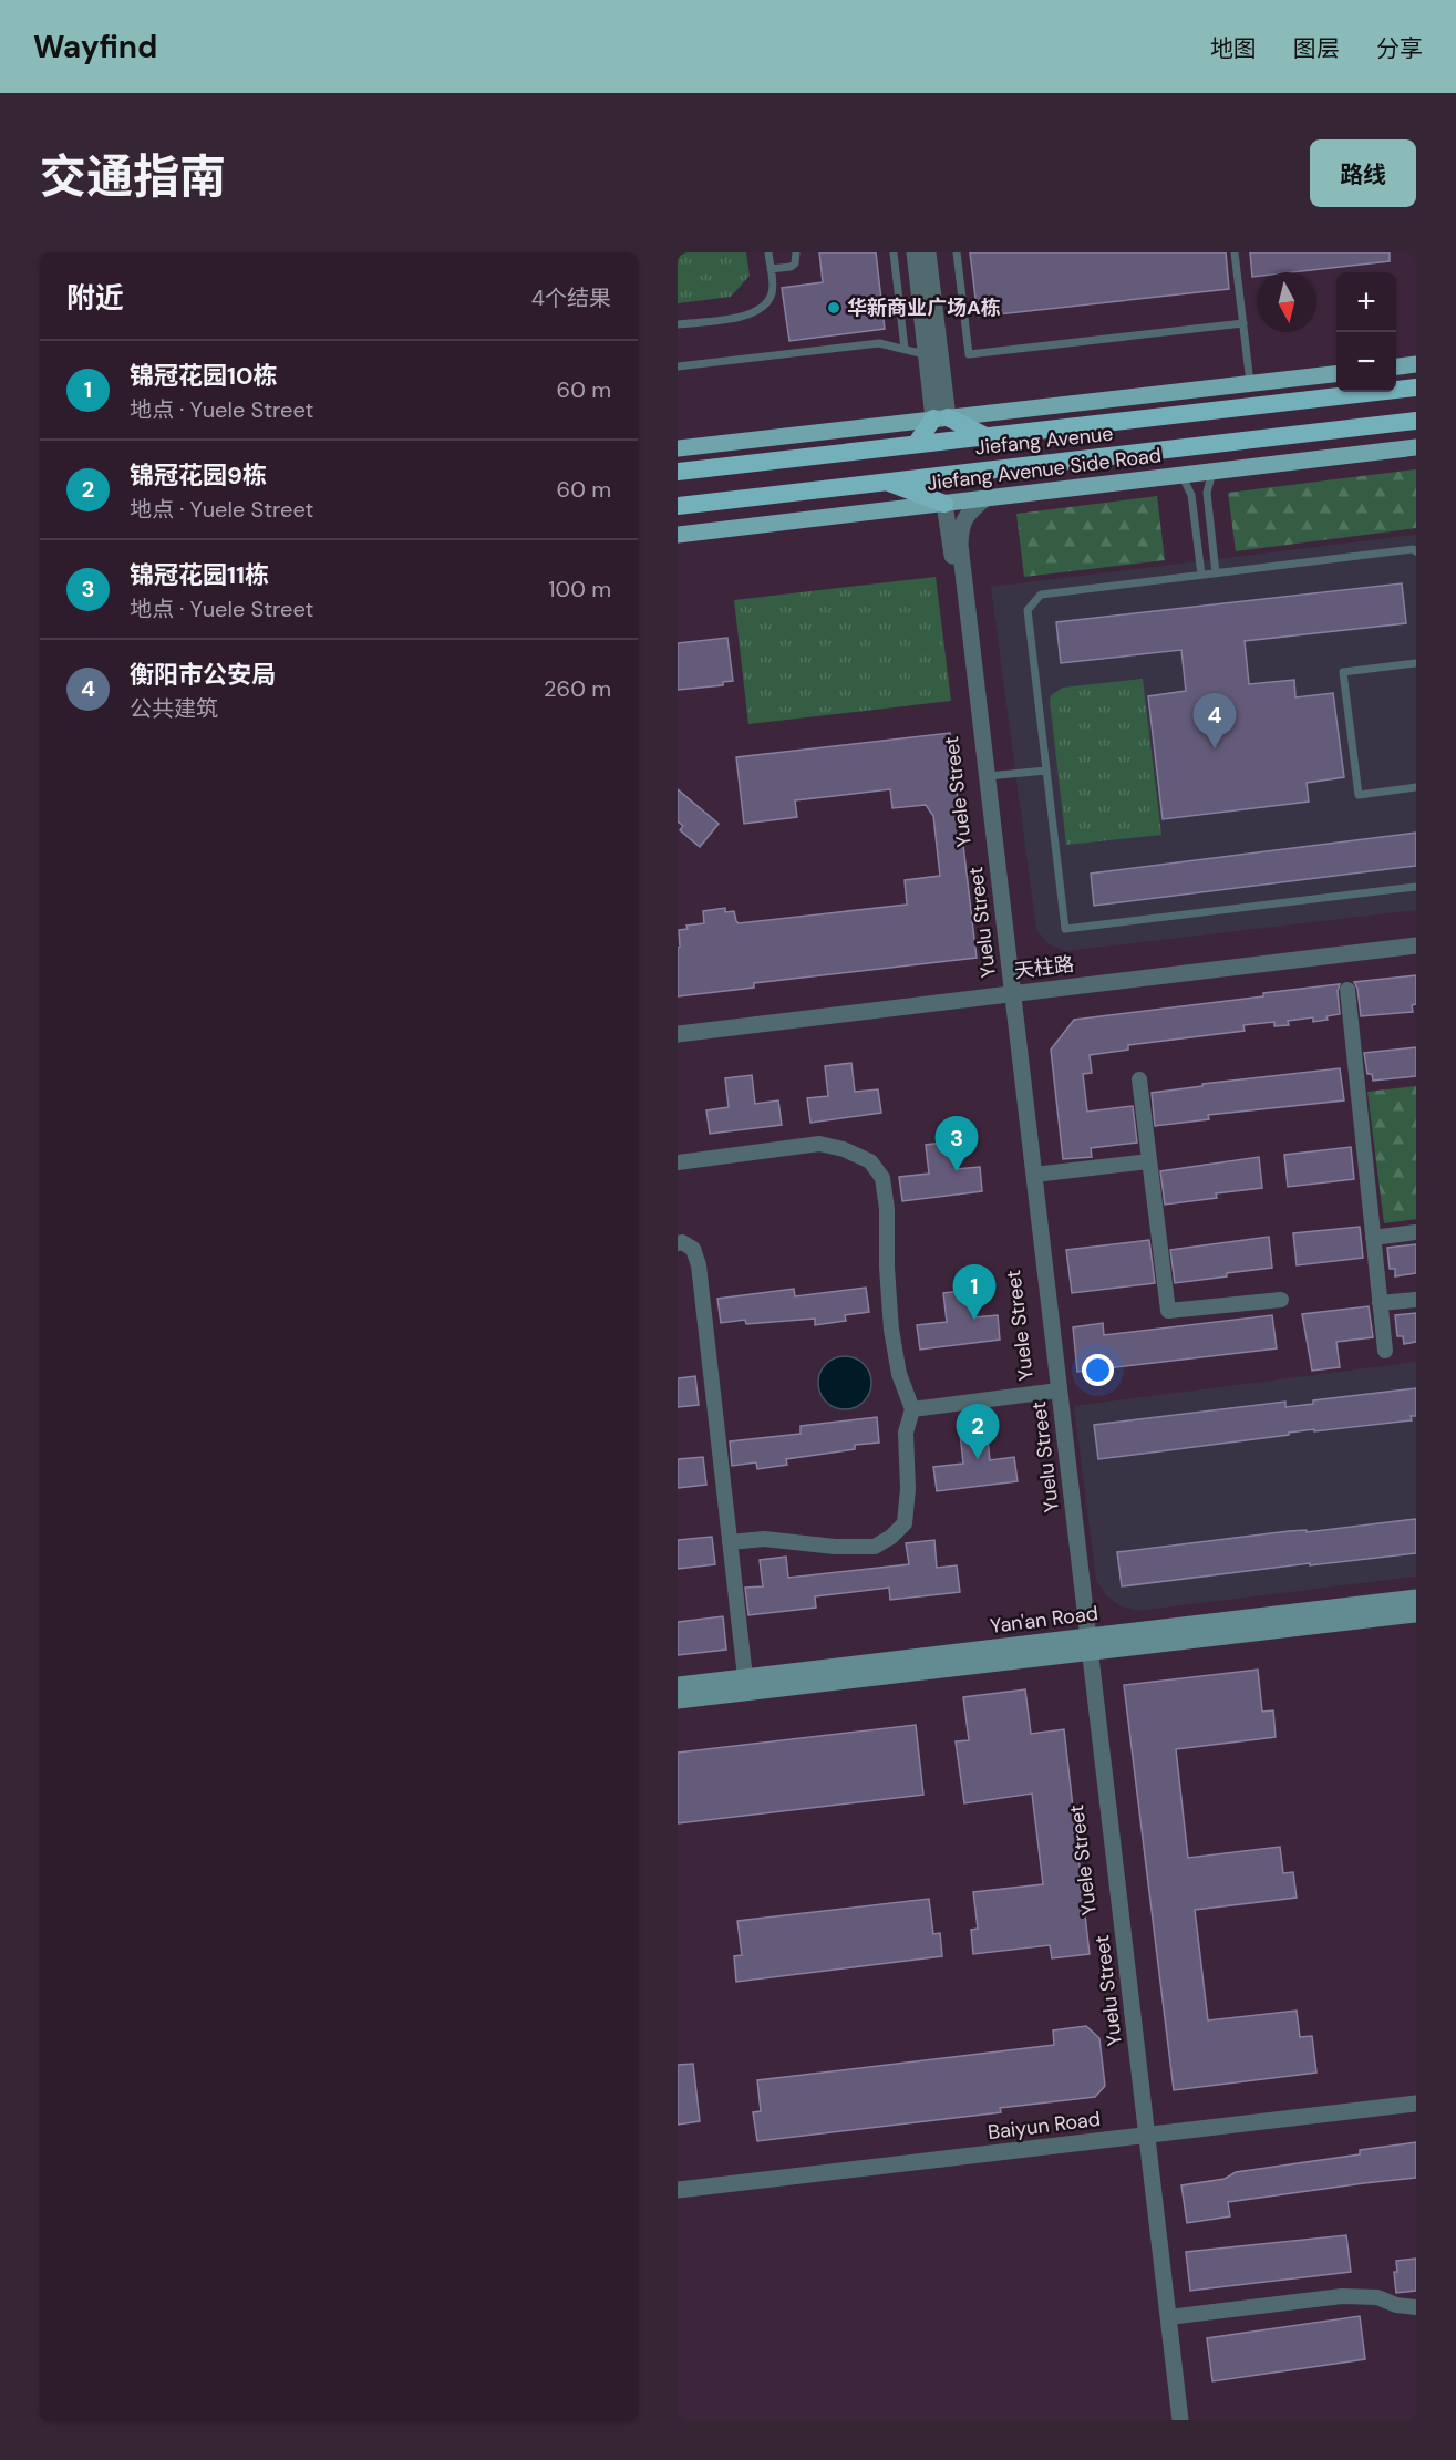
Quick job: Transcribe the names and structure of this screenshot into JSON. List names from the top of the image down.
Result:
{
  "streets": {
    "highway": ["Jiefang Avenue"],
    "main road": ["Jiefang Avenue Side Road", "Yan'an Road"],
    "street": [
      "Yuele Street",
      "Yuelu Street",
      "天柱路",
      "Baiyun Road"
    ]
  },
  "crossings": [
    ["Jiefang Avenue Side Road", "Yuele Street"],
    ["Jiefang Avenue Side Road", "Yuelu Street"],
    ["Yuele Street", "Yuelu Street"],
    ["Yuele Street", "天柱路"],
    ["Yuele Street", "Yan'an Road"],
    ["Yuele Street", "Baiyun Road"],
    ["Yuelu Street", "天柱路"],
    ["Yuelu Street", "Yan'an Road"]
  ],
  "places": ["华新商业广场A栋"],
  "north": "bottom",
  "page": {
    "header": "Wayfind",
    "nav": ["地图", "图层", "分享"],
    "title": "交通指南",
    "buttons": "路线",
    "heading": ["附近", "4个结果"],
    "map_buttons": ["+", "−"],
    "list": [
      {
        "mark": "1",
        "name": "锦冠花园10栋",
        "note": "地点 · Yuele Street",
        "value": "60 m"
      },
      {
        "mark": "2",
        "name": "锦冠花园9栋",
        "note": "地点 · Yuele Street",
        "value": "60 m"
      },
      {
        "mark": "3",
        "name": "锦冠花园11栋",
        "note": "地点 · Yuele Street",
        "value": "100 m"
      },
      {
        "mark": "4",
        "name": "衡阳市公安局",
        "note": "公共建筑",
        "value": "260 m"
      }
    ],
    "pins": [
      "4",
      "3",
      "1",
      "2"
    ]
  }
}
